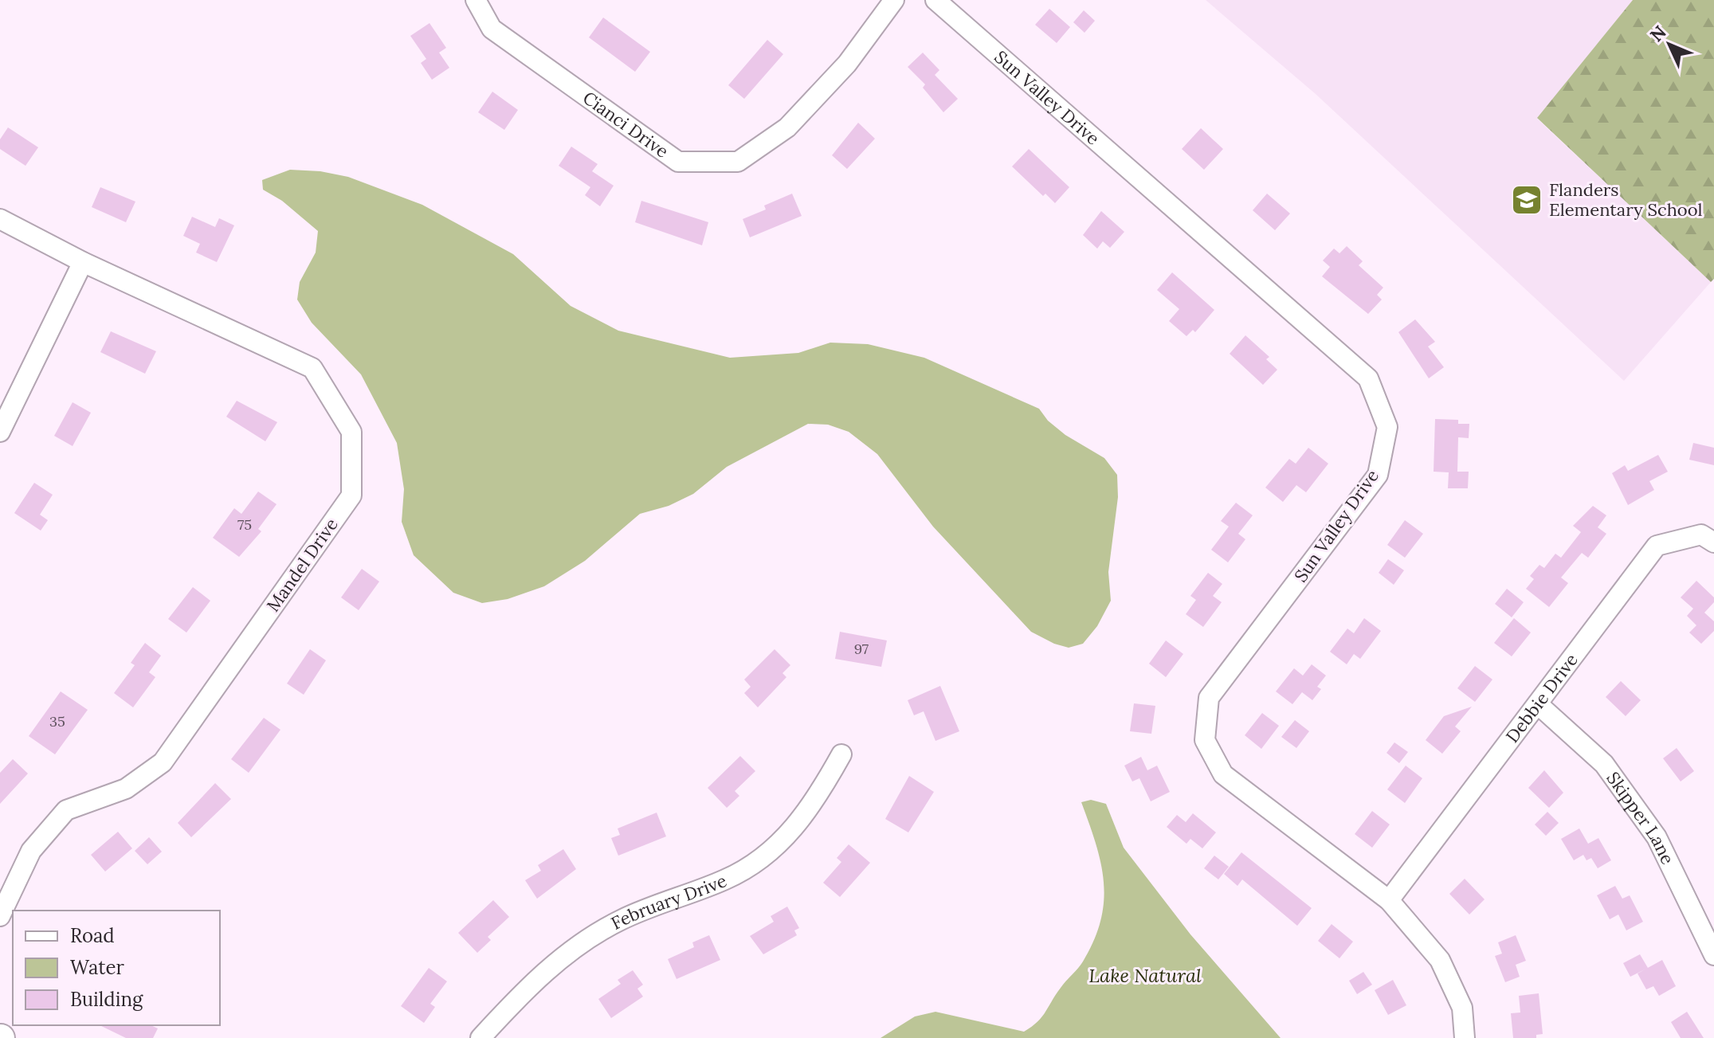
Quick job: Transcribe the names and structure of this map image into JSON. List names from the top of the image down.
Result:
{
  "streets": {
    "street": [
      "Sun Valley Drive",
      "Cianci Drive",
      "Mandel Drive",
      "Debbie Drive",
      "Skipper Lane",
      "February Drive"
    ]
  },
  "crossings": [
    ["Sun Valley Drive", "Debbie Drive"],
    ["Debbie Drive", "Skipper Lane"]
  ],
  "water": ["Lake Natural"],
  "places": {
    "school or university": ["Flanders Elementary School"]
  },
  "house_numbers": ["75", "97", "35"],
  "legend": ["Road", "Water", "Building"],
  "north": "top left"
}
